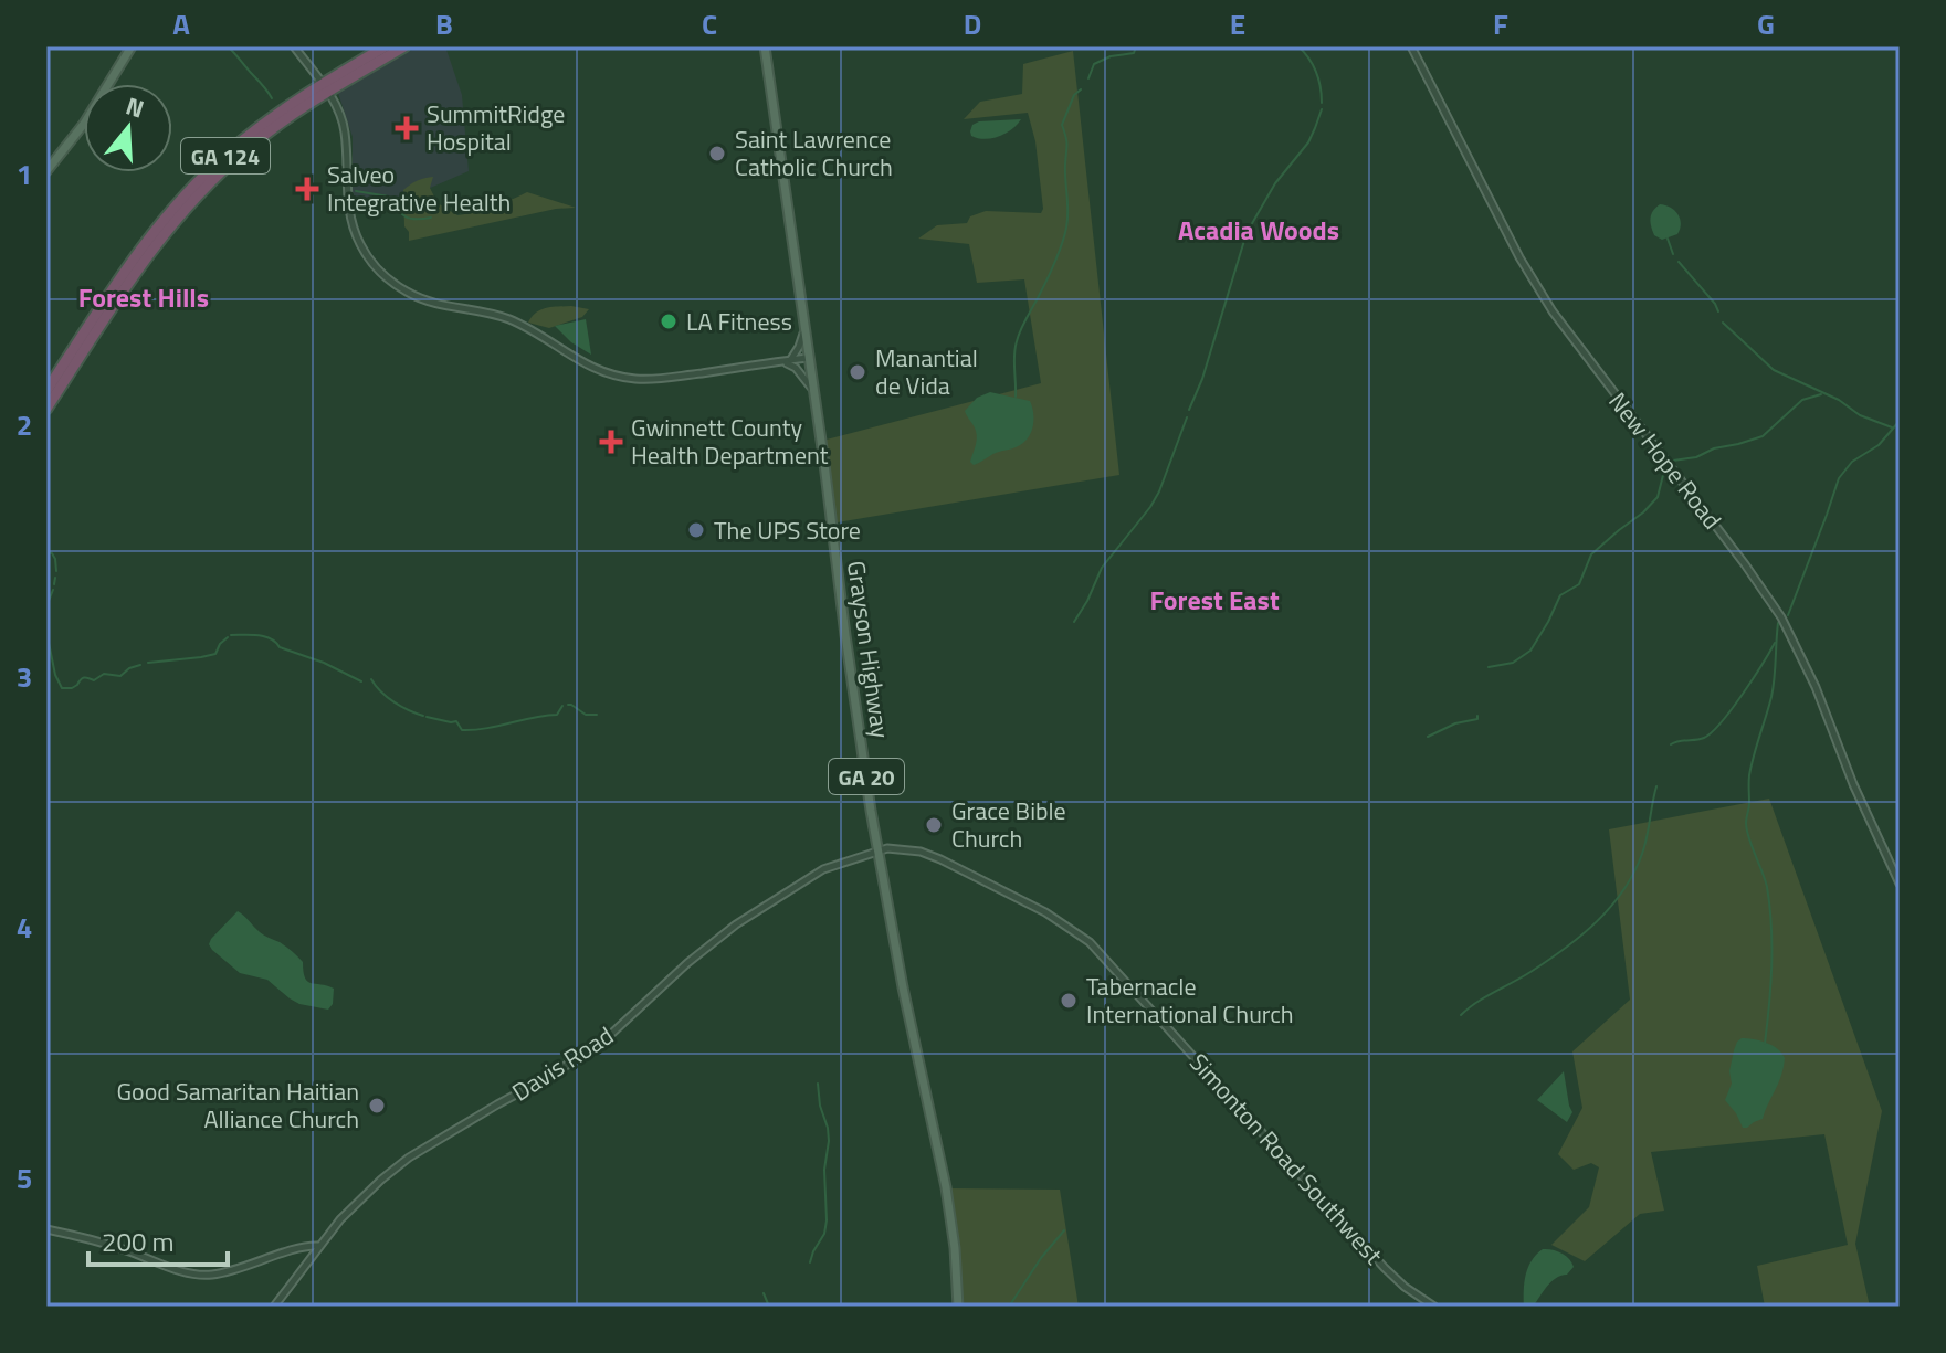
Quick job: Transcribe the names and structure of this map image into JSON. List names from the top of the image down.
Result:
{
  "streets": {
    "highway": ["GA 124"],
    "main road": ["Grayson Highway", "GA 20"],
    "street": ["New Hope Road", "Davis Road", "Simonton Road Southwest"]
  },
  "crossings": [
    ["Grayson Highway", "Davis Road"],
    ["Grayson Highway", "Simonton Road Southwest"],
    ["Davis Road", "Simonton Road Southwest"]
  ],
  "districts": ["Acadia Woods", "Forest Hills", "Forest East"],
  "places": {
    "health": ["SummitRidge Hospital", "Salveo Integrative Health", "Gwinnett County Health Department"],
    "other": [
      "Saint Lawrence Catholic Church",
      "LA Fitness",
      "Manantial de Vida",
      "The UPS Store",
      "Grace Bible Church",
      "Tabernacle International Church",
      "Good Samaritan Haitian Alliance Church"
    ]
  },
  "scale_bar": "200 m",
  "north": "top",
  "grid": {
    "columns": [
      "A",
      "B",
      "C",
      "D",
      "E",
      "F",
      "G"
    ],
    "rows": [
      "1",
      "2",
      "3",
      "4",
      "5"
    ]
  }
}
